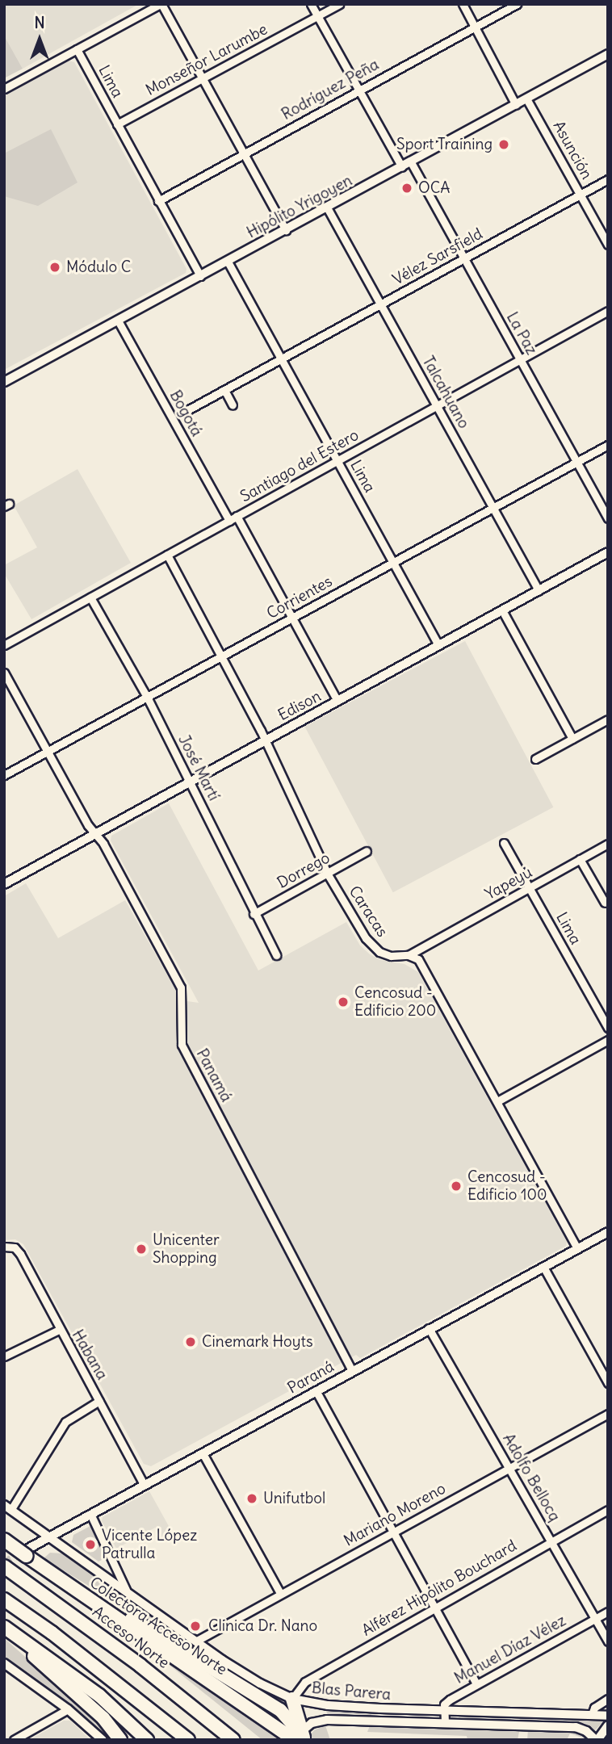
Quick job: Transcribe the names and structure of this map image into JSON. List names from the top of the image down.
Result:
{
  "streets": {
    "highway": ["Colectora Acceso Norte", "Acceso Norte"],
    "street": [
      "Monseñor Larumbe",
      "Lima",
      "Rodríguez Peña",
      "Asunción",
      "Hipólito Yrigoyen",
      "Vélez Sarsfield",
      "La Paz",
      "Talcahuano",
      "Bogotá",
      "Santiago del Estero",
      "Corrientes",
      "Edison",
      "José Martí",
      "Dorrego",
      "Yapeyú",
      "Caracas",
      "Panamá",
      "Habana",
      "Paraná",
      "Adolfo Bellocq",
      "Mariano Moreno",
      "Alférez Hipólito Bouchard",
      "Manuel Díaz Vélez",
      "Blas Parera"
    ]
  },
  "crossings": [
    ["Monseñor Larumbe", "Lima"],
    ["Lima", "Rodríguez Peña"],
    ["Lima", "Hipólito Yrigoyen"],
    ["Lima", "Vélez Sarsfield"],
    ["Lima", "Santiago del Estero"],
    ["Lima", "Corrientes"],
    ["Lima", "Edison"],
    ["Lima", "Yapeyú"],
    ["Asunción", "Hipólito Yrigoyen"],
    ["Asunción", "Vélez Sarsfield"],
    ["Hipólito Yrigoyen", "La Paz"],
    ["Hipólito Yrigoyen", "Talcahuano"],
    ["Hipólito Yrigoyen", "Bogotá"],
    ["Vélez Sarsfield", "La Paz"],
    ["Vélez Sarsfield", "Talcahuano"],
    ["La Paz", "Santiago del Estero"],
    ["La Paz", "Corrientes"],
    ["Talcahuano", "Santiago del Estero"],
    ["Talcahuano", "Corrientes"],
    ["Talcahuano", "Edison"],
    ["Bogotá", "Santiago del Estero"],
    ["Santiago del Estero", "José Martí"],
    ["Santiago del Estero", "Caracas"],
    ["Corrientes", "José Martí"],
    ["Corrientes", "Caracas"],
    ["Corrientes", "Panamá"],
    ["Edison", "José Martí"],
    ["Edison", "Caracas"],
    ["Edison", "Panamá"],
    ["José Martí", "Dorrego"],
    ["Dorrego", "Caracas"],
    ["Yapeyú", "Caracas"],
    ["Panamá", "Paraná"],
    ["Habana", "Paraná"],
    ["Paraná", "Adolfo Bellocq"],
    ["Paraná", "Blas Parera"],
    ["Adolfo Bellocq", "Mariano Moreno"],
    ["Adolfo Bellocq", "Alférez Hipólito Bouchard"],
    ["Adolfo Bellocq", "Manuel Díaz Vélez"],
    ["Mariano Moreno", "Blas Parera"],
    ["Alférez Hipólito Bouchard", "Blas Parera"],
    ["Colectora Acceso Norte", "Blas Parera"],
    ["Manuel Díaz Vélez", "Blas Parera"]
  ],
  "places": [
    "Sport Training",
    "OCA",
    "Módulo C",
    "Cencosud - Edificio 200",
    "Cencosud - Edificio 100",
    "Unicenter Shopping",
    "Cinemark Hoyts",
    "Unifutbol",
    "Vicente López Patrulla",
    "Clinica Dr. Nano"
  ],
  "north": "top"
}
